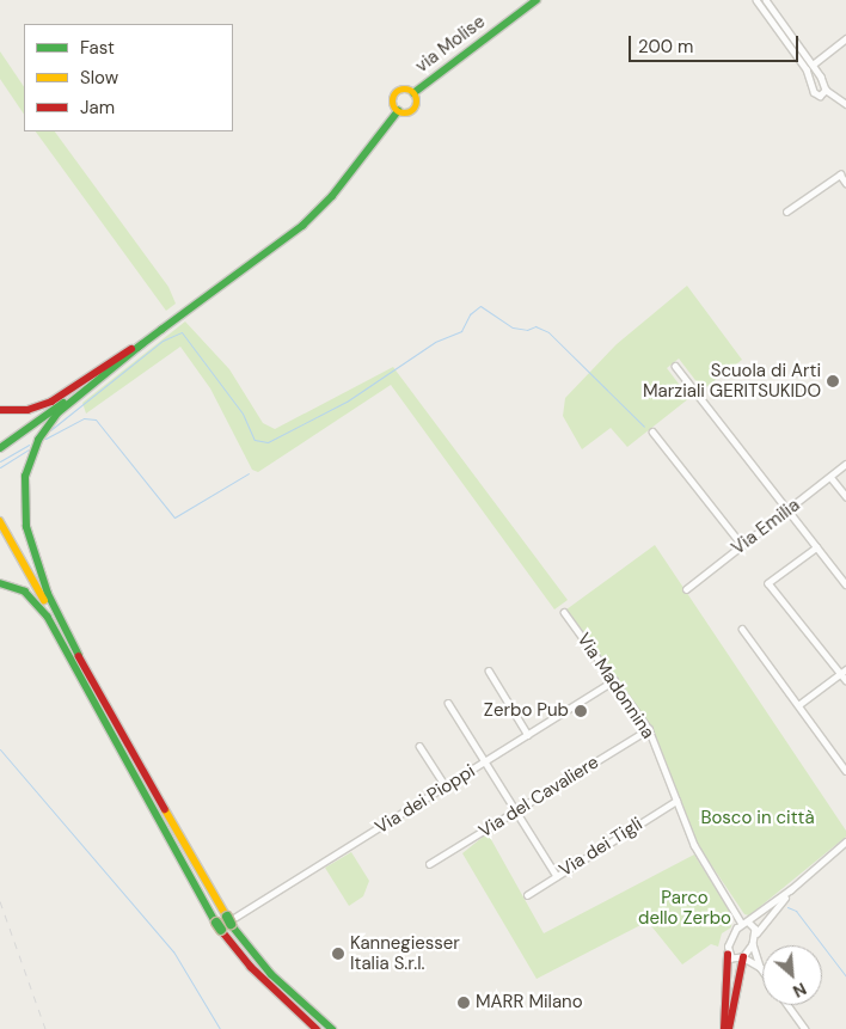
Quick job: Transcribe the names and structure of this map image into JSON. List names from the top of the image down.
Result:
{
  "streets": {
    "main road": ["via Molise"],
    "street": [
      "Via Emilia",
      "Via Madonnina",
      "Via del Cavaliere",
      "Via dei Pioppi",
      "Via dei Tigli"
    ]
  },
  "crossings": [
    ["Via Madonnina", "Via del Cavaliere"],
    ["Via Madonnina", "Via dei Pioppi"],
    ["Via Madonnina", "Via dei Tigli"]
  ],
  "parks": ["Bosco in città", "Parco dello Zerbo"],
  "places": [
    "Scuola di Arti Marziali GERITSUKIDO",
    "Zerbo Pub",
    "Kannegiesser Italia S.r.l.",
    "MARR Milano"
  ],
  "legend": ["Fast", "Slow", "Jam"],
  "scale_bar": "200 m",
  "north": "bottom right"
}
